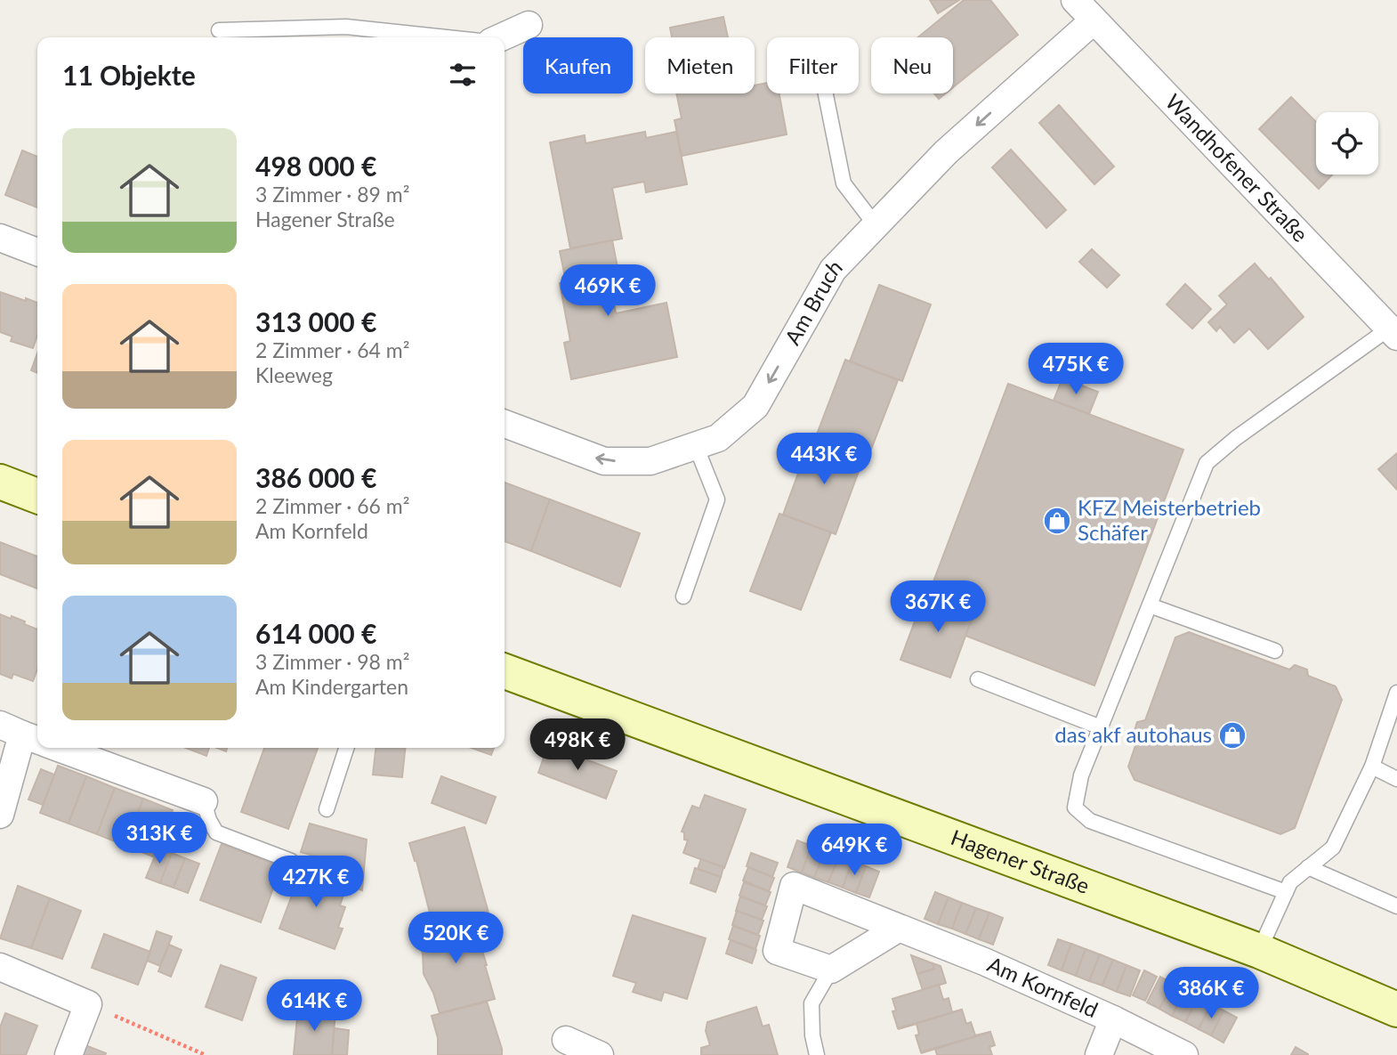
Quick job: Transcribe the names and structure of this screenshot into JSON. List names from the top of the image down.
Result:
{
  "streets": {
    "main road": ["Hagener Straße"],
    "street": ["Wandhofener Straße", "Am Bruch", "Am Kornfeld"]
  },
  "crossings": [
    ["Wandhofener Straße", "Am Bruch"]
  ],
  "one_way": ["Am Bruch"],
  "places": {
    "shop": ["KFZ Meisterbetrieb Schäfer", "das akf autohaus"]
  },
  "page": {
    "chip": [
      "Kaufen",
      "Mieten",
      "Filter",
      "Neu"
    ],
    "heading": "11 Objekte",
    "list": [
      {
        "name": "498 000 €",
        "note": "3 Zimmer · 89 m² · Hagener Straße"
      },
      {
        "name": "313 000 €",
        "note": "2 Zimmer · 64 m² · Kleeweg"
      },
      {
        "name": "386 000 €",
        "note": "2 Zimmer · 66 m² · Am Kornfeld"
      },
      {
        "name": "614 000 €",
        "note": "3 Zimmer · 98 m² · Am Kindergarten"
      }
    ],
    "price": [
      "469K €",
      "475K €",
      "443K €",
      "367K €",
      "498K €",
      "313K €",
      "649K €",
      "427K €",
      "520K €",
      "386K €",
      "614K €"
    ]
  }
}
